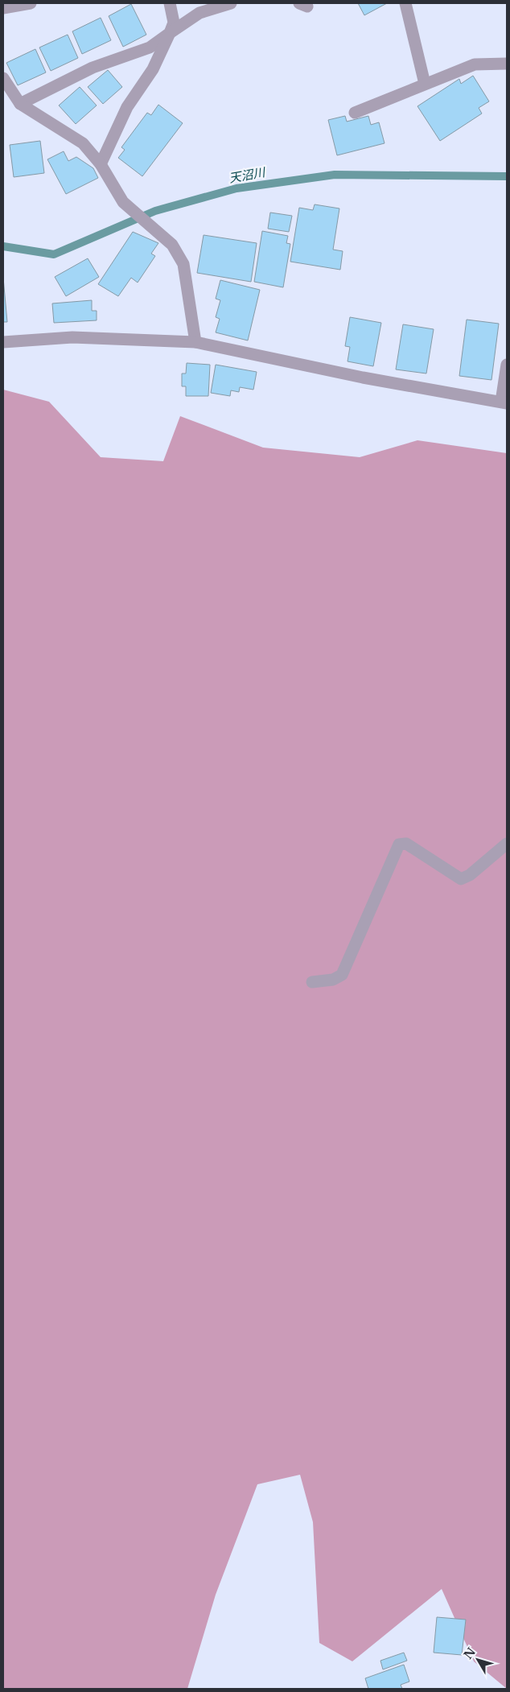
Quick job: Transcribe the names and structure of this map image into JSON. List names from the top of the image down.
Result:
{
  "water": ["天沼川"],
  "north": "top left"
}
